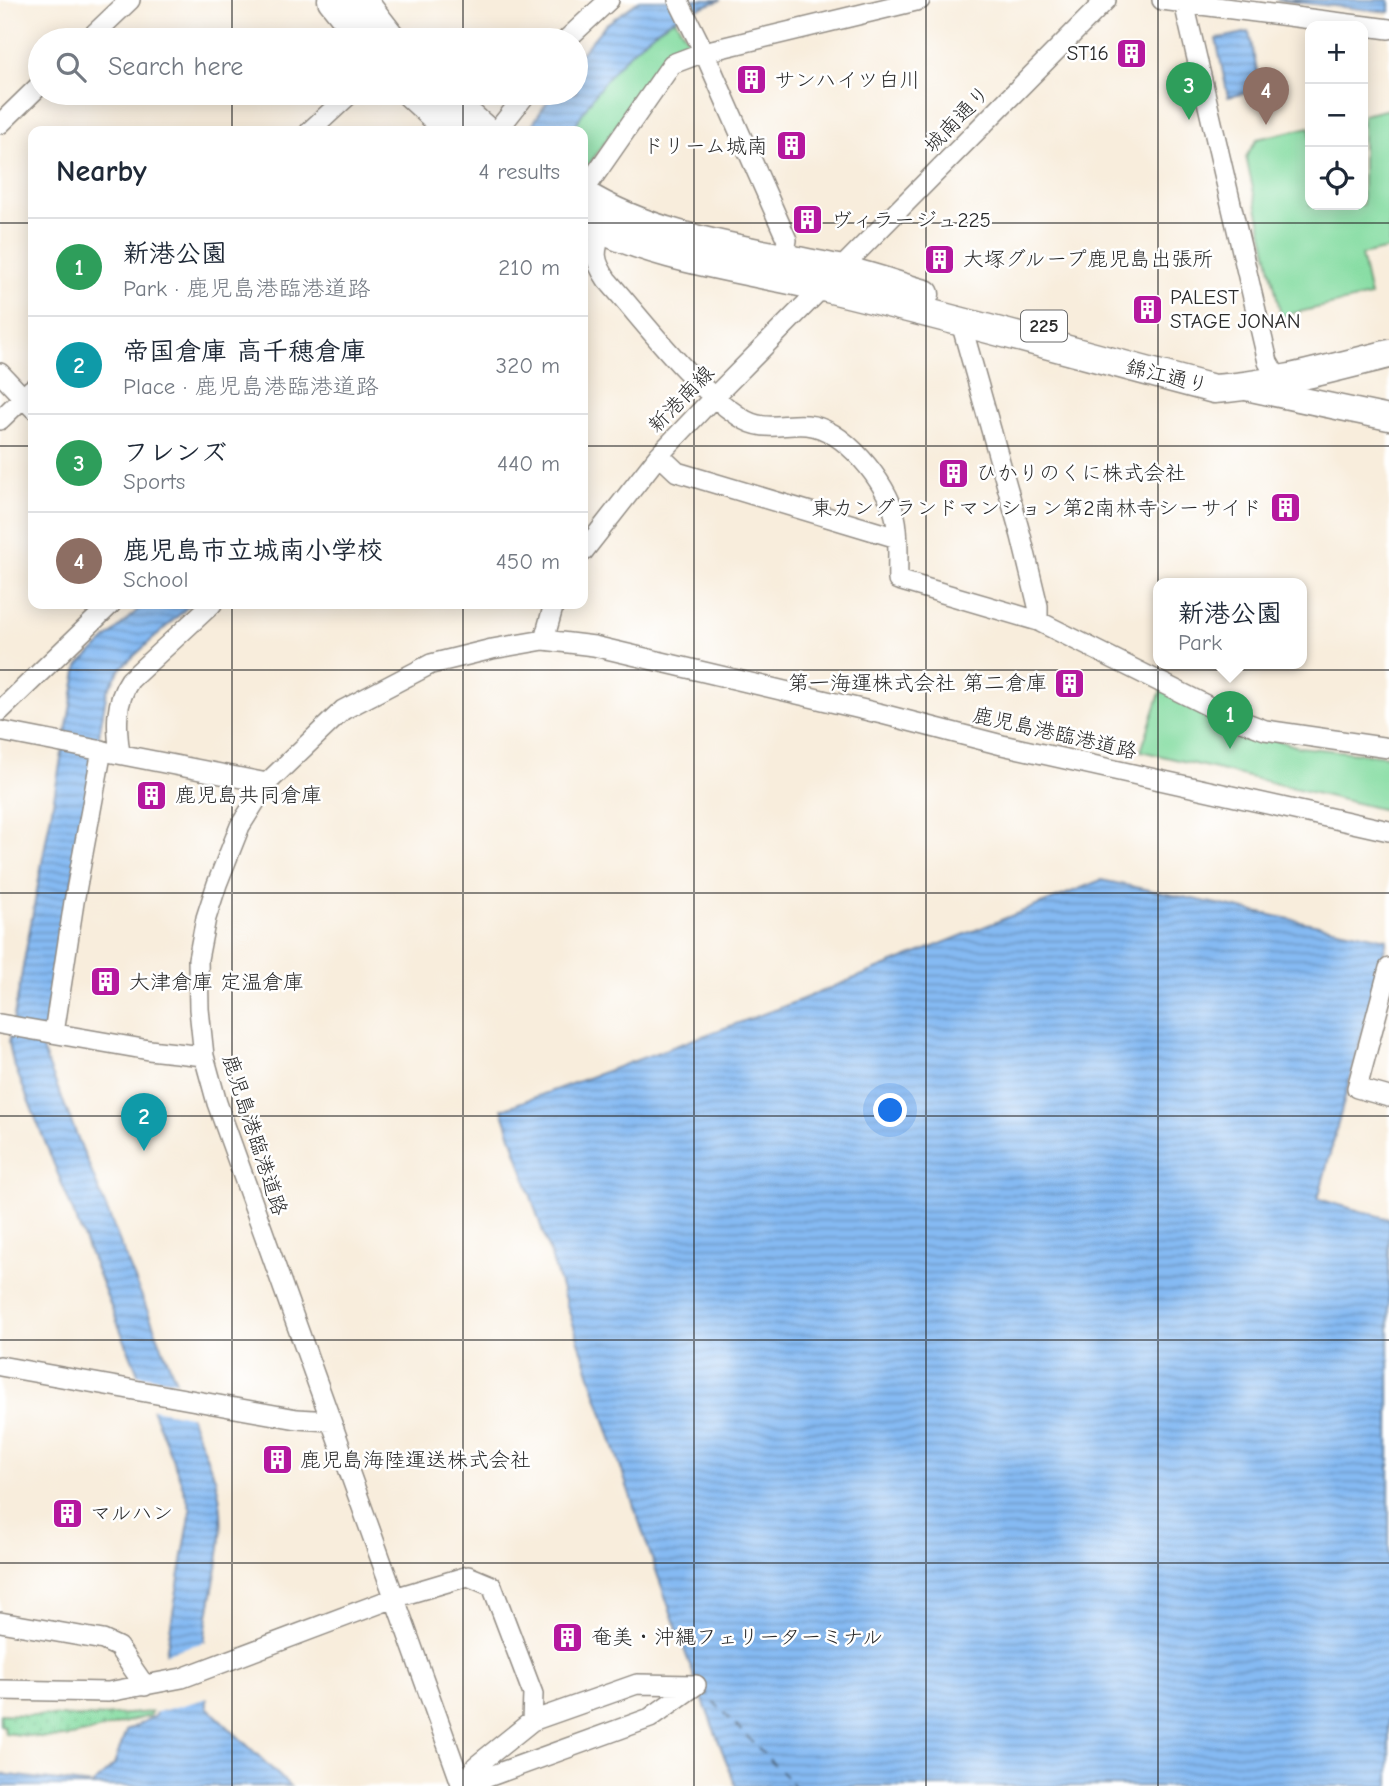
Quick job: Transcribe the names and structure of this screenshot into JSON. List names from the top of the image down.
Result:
{
  "streets": {
    "highway": ["225", "錦江通り"],
    "street": ["城南通り", "新港南線", "鹿児島港臨港道路"]
  },
  "crossings": [
    ["城南通り", "錦江通り"],
    ["城南通り", "新港南線"],
    ["225", "錦江通り"],
    ["錦江通り", "新港南線"]
  ],
  "places": {
    "building": [
      "ST16",
      "サンハイツ白川",
      "ドリーム城南",
      "ヴィラージュ225",
      "大塚グループ鹿児島出張所",
      "PALEST STAGE JONAN",
      "ひかりのくに株式会社",
      "東カングランドマンション第2南林寺シーサイド",
      "第一海運株式会社 第二倉庫",
      "鹿児島共同倉庫",
      "大津倉庫 定温倉庫",
      "鹿児島海陸運送株式会社",
      "マルハン",
      "奄美・沖縄フェリーターミナル"
    ]
  },
  "page": {
    "map_buttons": ["+", "−"],
    "search": "Search here",
    "pins": [
      "3",
      "4",
      "1",
      "2"
    ],
    "heading": ["Nearby", "4 results"],
    "list": [
      {
        "mark": "1",
        "name": "新港公園",
        "note": "Park · 鹿児島港臨港道路",
        "value": "210 m"
      },
      {
        "mark": "2",
        "name": "帝国倉庫 高千穂倉庫",
        "note": "Place · 鹿児島港臨港道路",
        "value": "320 m"
      },
      {
        "mark": "3",
        "name": "フレンズ",
        "note": "Sports",
        "value": "440 m"
      },
      {
        "mark": "4",
        "name": "鹿児島市立城南小学校",
        "note": "School",
        "value": "450 m"
      }
    ],
    "popup": ["新港公園", "Park"]
  }
}
